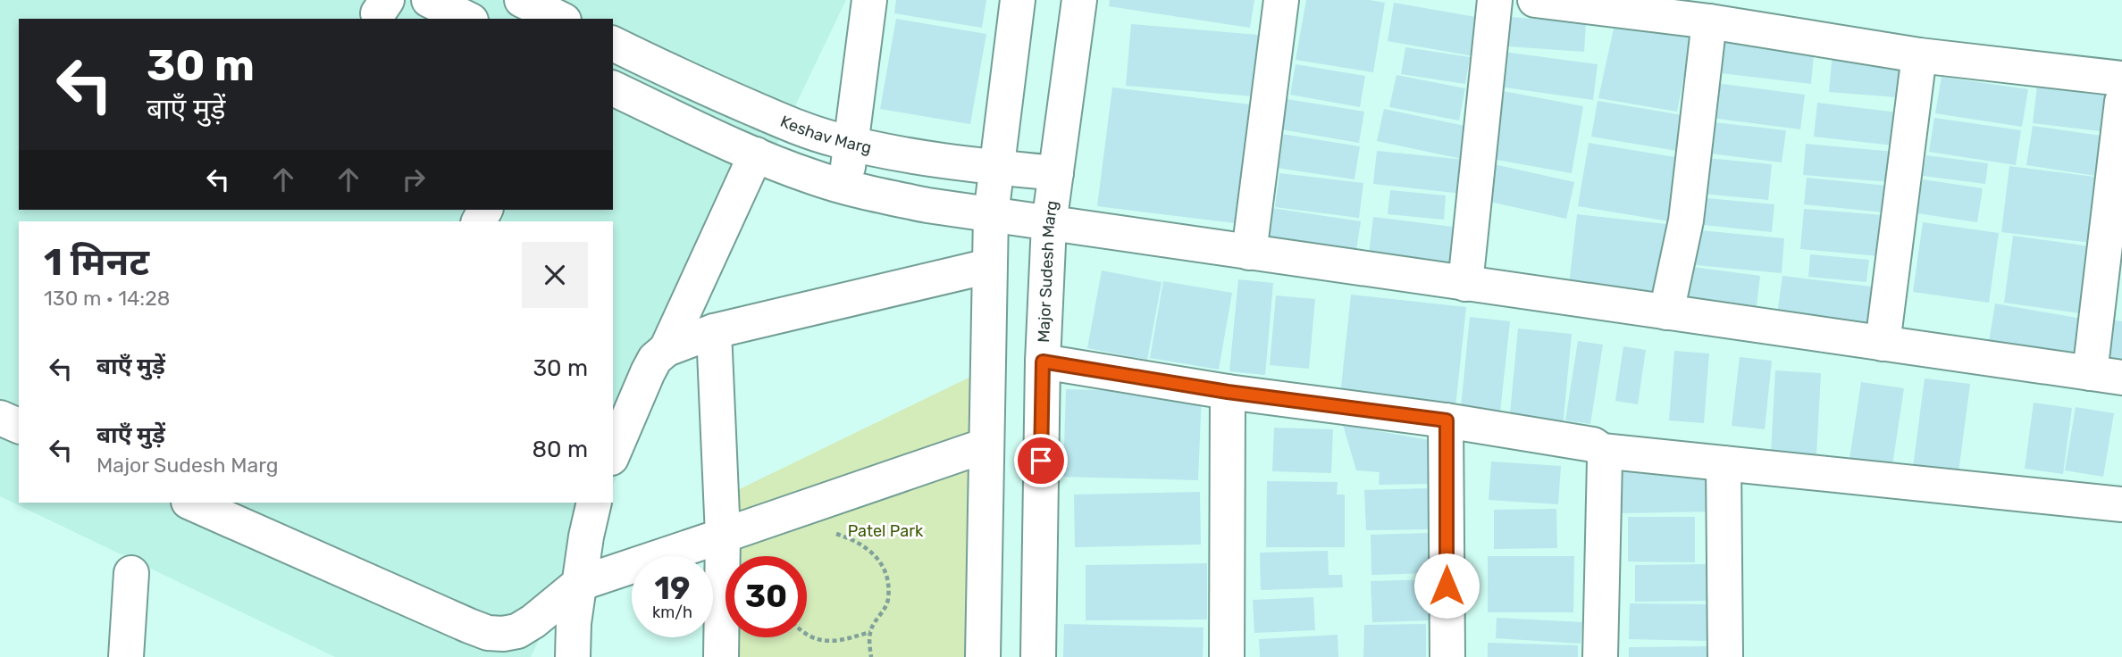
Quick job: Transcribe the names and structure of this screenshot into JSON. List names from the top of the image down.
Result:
{
  "streets": {
    "street": ["Keshav Marg", "Major Sudesh Marg"]
  },
  "crossings": [
    ["Keshav Marg", "Major Sudesh Marg"]
  ],
  "parks": ["Patel Park"],
  "page": {
    "turn": ["30 m", "बाएँ मुड़ें"],
    "heading": ["1 मिनट", "130 m · 14:28"],
    "list": [
      {
        "name": "बाएँ मुड़ें",
        "value": "30 m"
      },
      {
        "name": "बाएँ मुड़ें",
        "note": "Major Sudesh Marg",
        "value": "80 m"
      }
    ],
    "speed": "19 km/h",
    "limit": "30"
  }
}
